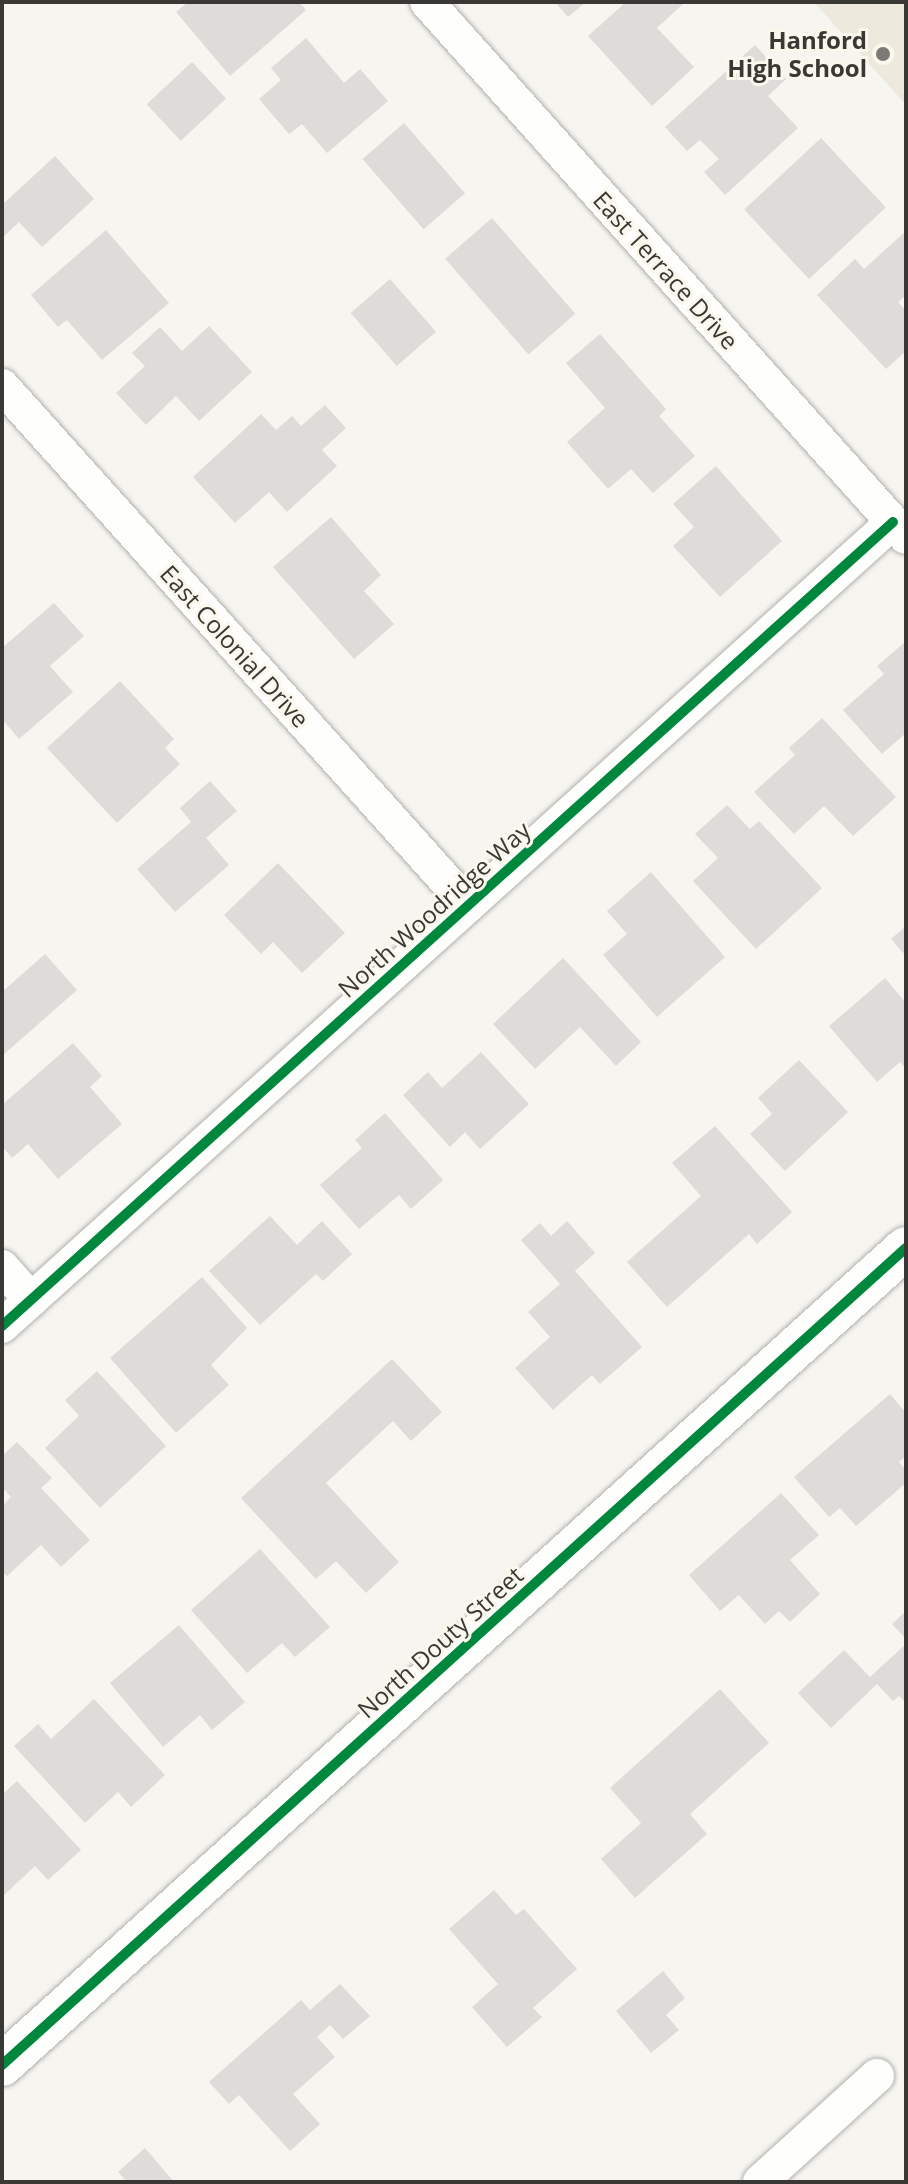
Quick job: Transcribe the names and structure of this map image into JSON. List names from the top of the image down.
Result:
{
  "streets": {
    "street": [
      "East Terrace Drive",
      "East Colonial Drive",
      "North Woodridge Way",
      "North Douty Street"
    ]
  },
  "crossings": [
    ["East Terrace Drive", "North Woodridge Way"],
    ["East Colonial Drive", "North Woodridge Way"]
  ],
  "places": ["Hanford High School"]
}
